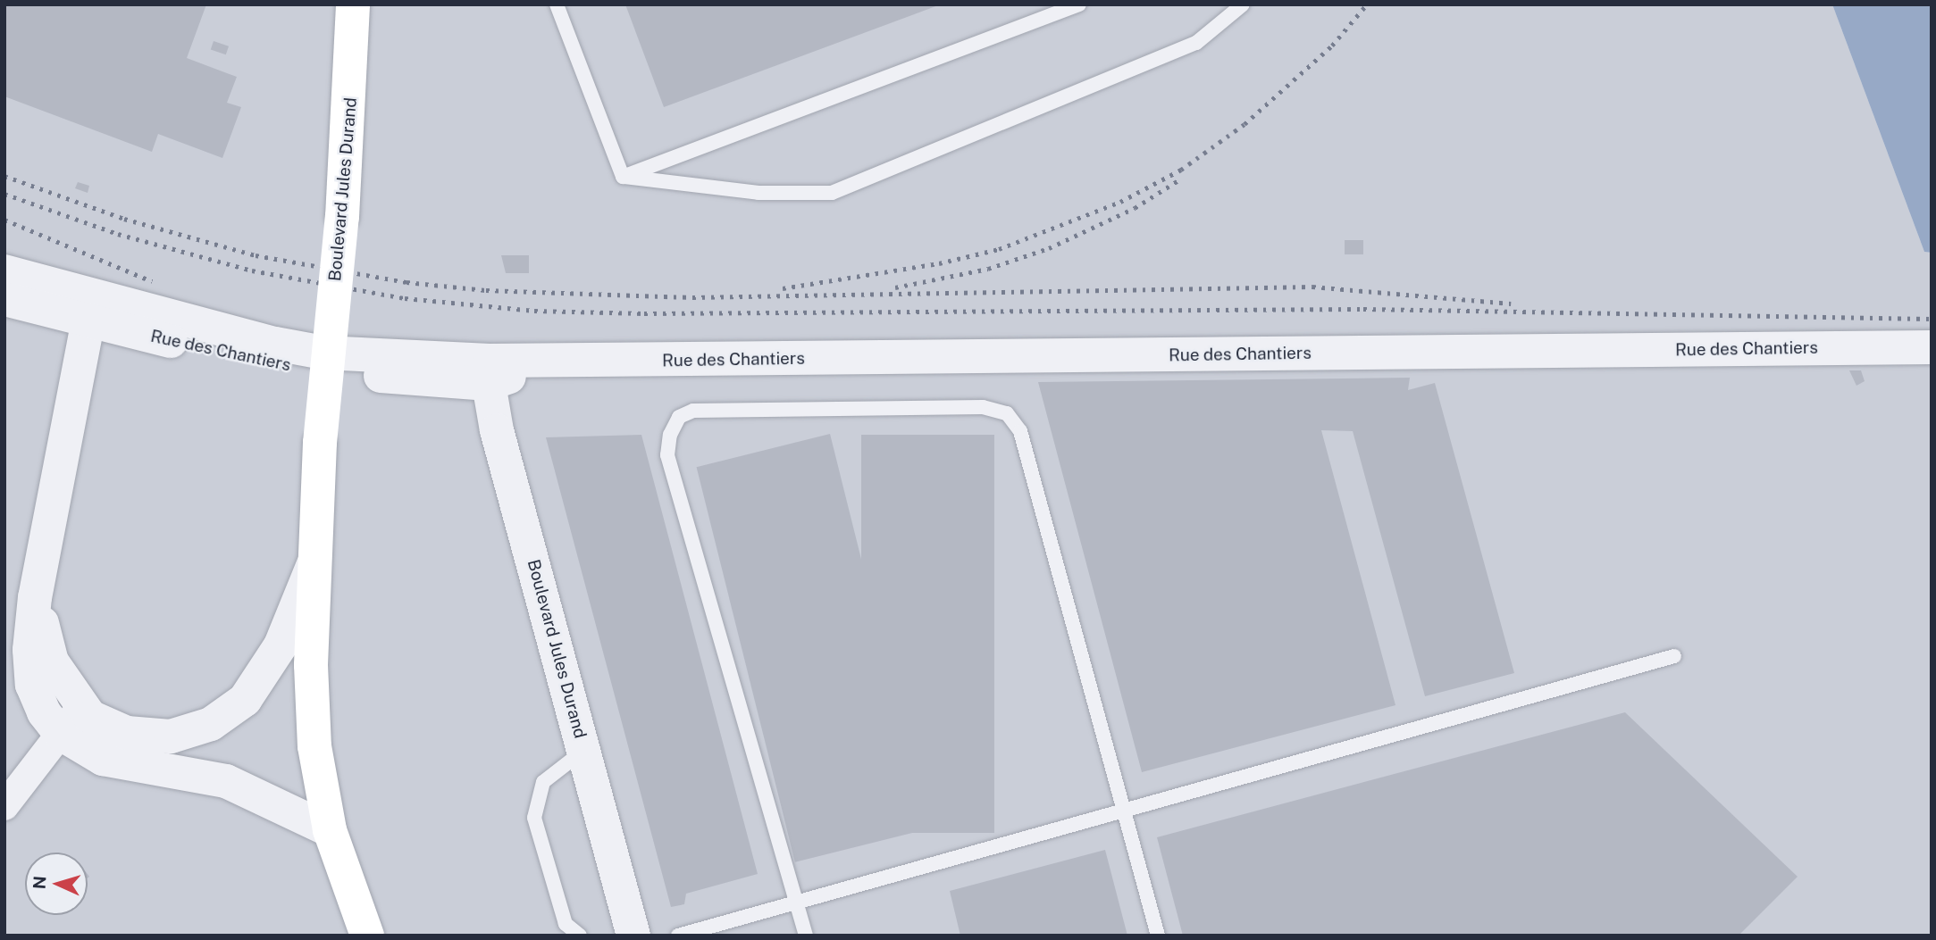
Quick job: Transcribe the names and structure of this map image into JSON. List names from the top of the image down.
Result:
{
  "streets": {
    "main road": ["Boulevard Jules Durand"],
    "street": ["Rue des Chantiers"]
  },
  "crossings": [
    ["Boulevard Jules Durand", "Rue des Chantiers"]
  ],
  "north": "left"
}
